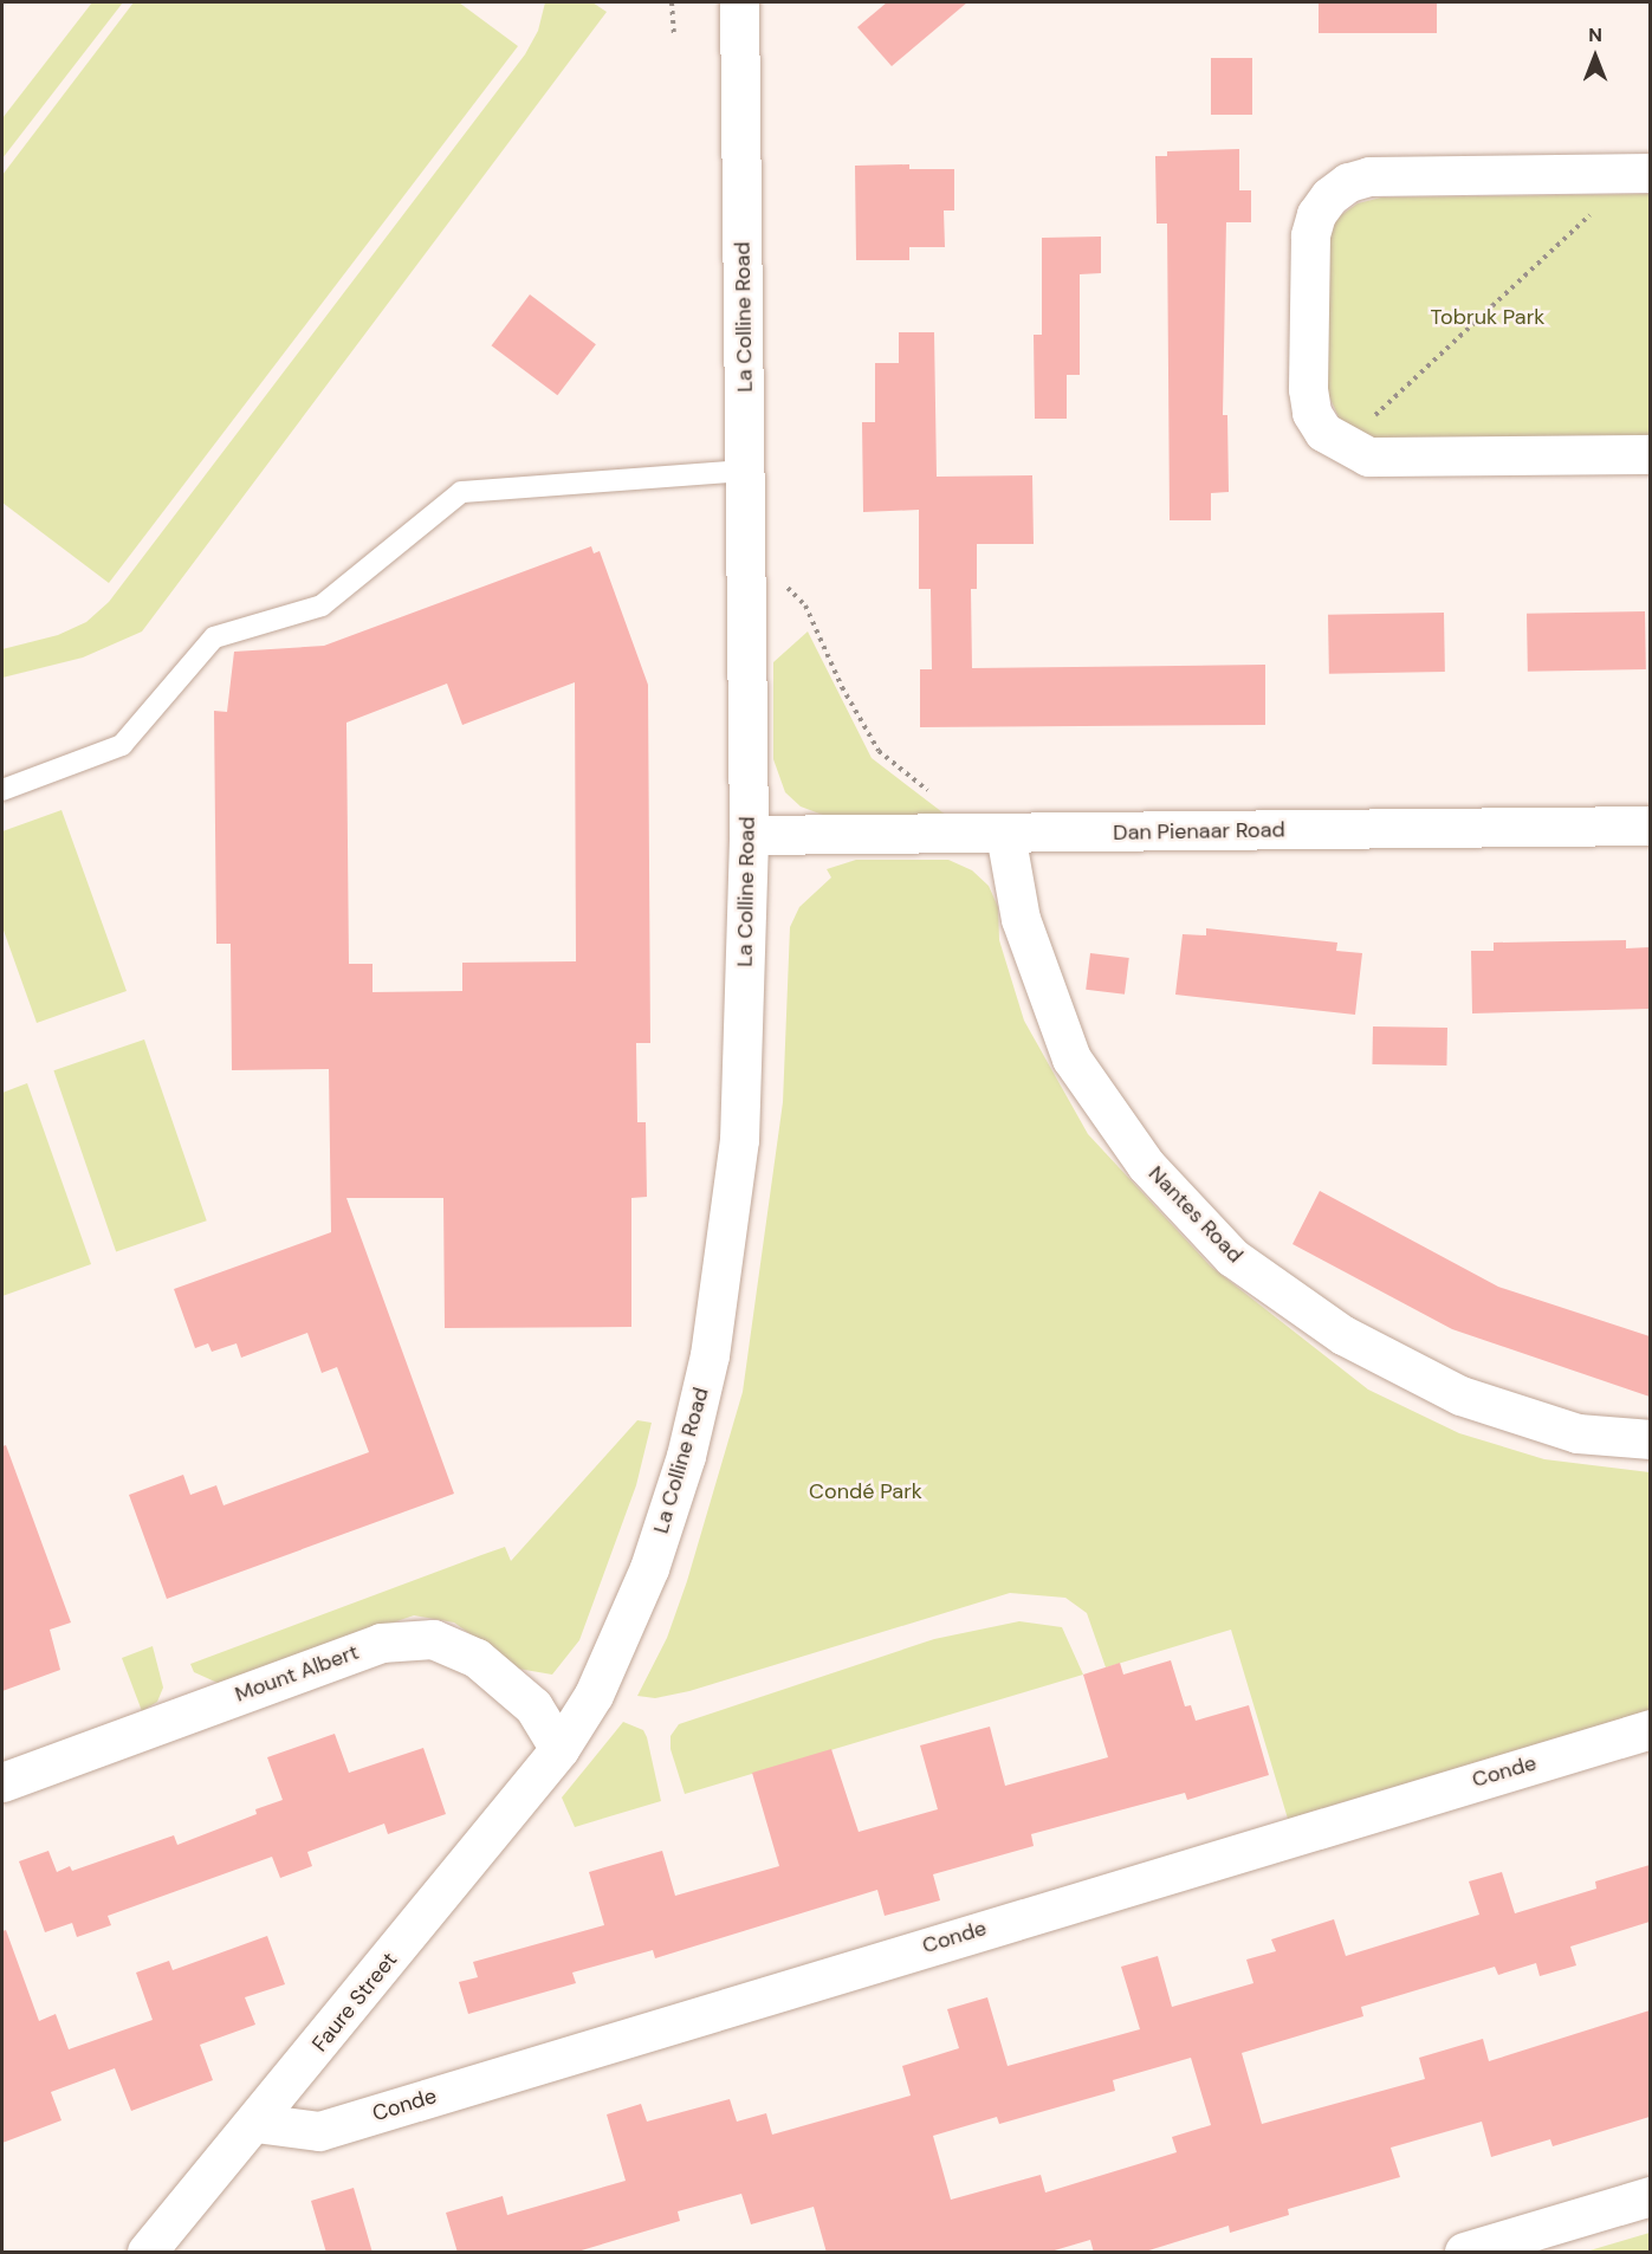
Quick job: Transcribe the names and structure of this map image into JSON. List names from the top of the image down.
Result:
{
  "streets": {
    "street": [
      "La Colline Road",
      "Dan Pienaar Road",
      "Nantes Road",
      "Mount Albert",
      "Conde",
      "Faure Street"
    ]
  },
  "crossings": [
    ["La Colline Road", "Dan Pienaar Road"],
    ["La Colline Road", "Mount Albert"],
    ["La Colline Road", "Faure Street"],
    ["Dan Pienaar Road", "Nantes Road"],
    ["Mount Albert", "Faure Street"],
    ["Conde", "Faure Street"]
  ],
  "parks": ["Tobruk Park", "Condé Park"],
  "north": "top"
}
